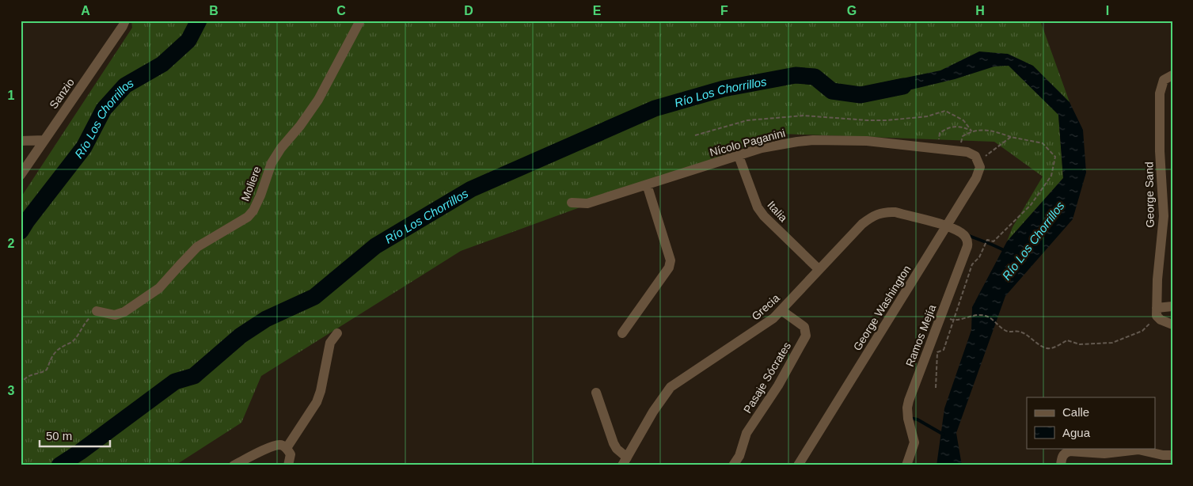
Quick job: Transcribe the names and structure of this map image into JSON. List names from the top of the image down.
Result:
{
  "streets": {
    "street": [
      "Sanzio",
      "Nícolo Paganini",
      "Moliere",
      "George Sand",
      "Italia",
      "Grecia",
      "George Washington",
      "Ramos Mejía",
      "Pasaje Sócrates"
    ]
  },
  "crossings": [
    ["Nícolo Paganini", "Italia"],
    ["Nícolo Paganini", "George Washington"],
    ["Italia", "Grecia"],
    ["Grecia", "George Washington"],
    ["Grecia", "Ramos Mejía"],
    ["Grecia", "Pasaje Sócrates"],
    ["George Washington", "Ramos Mejía"]
  ],
  "water": ["Río Los Chorrillos"],
  "legend": ["Calle", "Agua"],
  "scale_bar": "50 m",
  "grid": {
    "columns": [
      "A",
      "B",
      "C",
      "D",
      "E",
      "F",
      "G",
      "H",
      "I"
    ],
    "rows": ["1", "2", "3"]
  }
}
